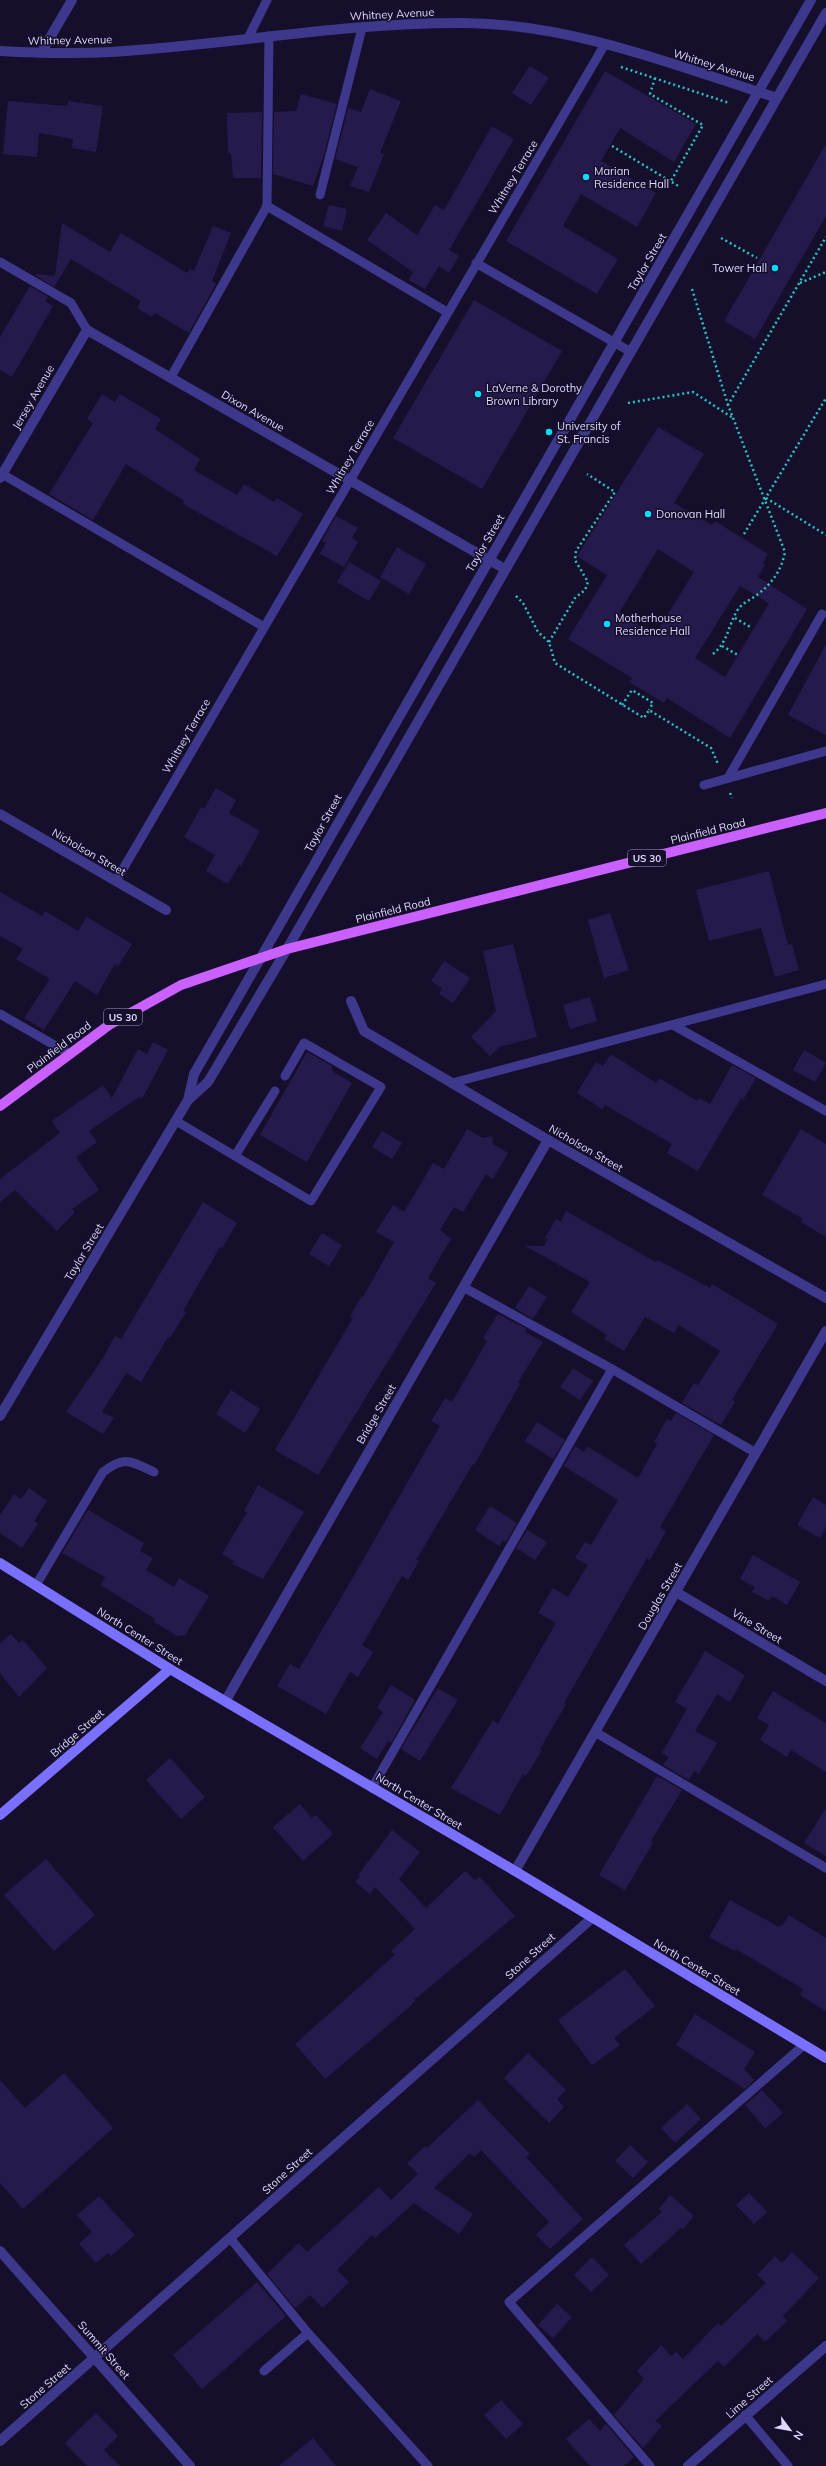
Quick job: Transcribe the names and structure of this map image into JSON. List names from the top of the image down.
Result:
{
  "streets": {
    "main road": ["Plainfield Road", "US 30"],
    "street": [
      "Whitney Avenue",
      "Taylor Street",
      "Jersey Avenue",
      "Dixon Avenue",
      "Nicholson Street",
      "Bridge Street",
      "Douglas Street",
      "Vine Street",
      "North Center Street",
      "Stone Street",
      "Summit Street",
      "Lime Street"
    ],
    "lane": ["Whitney Terrace"]
  },
  "crossings": [
    ["Whitney Avenue", "Whitney Terrace"],
    ["Whitney Avenue", "Taylor Street"],
    ["Whitney Terrace", "Dixon Avenue"],
    ["Whitney Terrace", "Nicholson Street"],
    ["Taylor Street", "Dixon Avenue"],
    ["Taylor Street", "Plainfield Road"],
    ["Jersey Avenue", "Dixon Avenue"],
    ["Nicholson Street", "Bridge Street"],
    ["Bridge Street", "North Center Street"],
    ["Douglas Street", "Vine Street"],
    ["Douglas Street", "North Center Street"],
    ["North Center Street", "Stone Street"],
    ["Stone Street", "Summit Street"]
  ],
  "places": [
    "Marian Residence Hall",
    "Tower Hall",
    "LaVerne & Dorothy Brown Library",
    "University of St. Francis",
    "Donovan Hall",
    "Motherhouse Residence Hall"
  ],
  "north": "bottom right"
}
